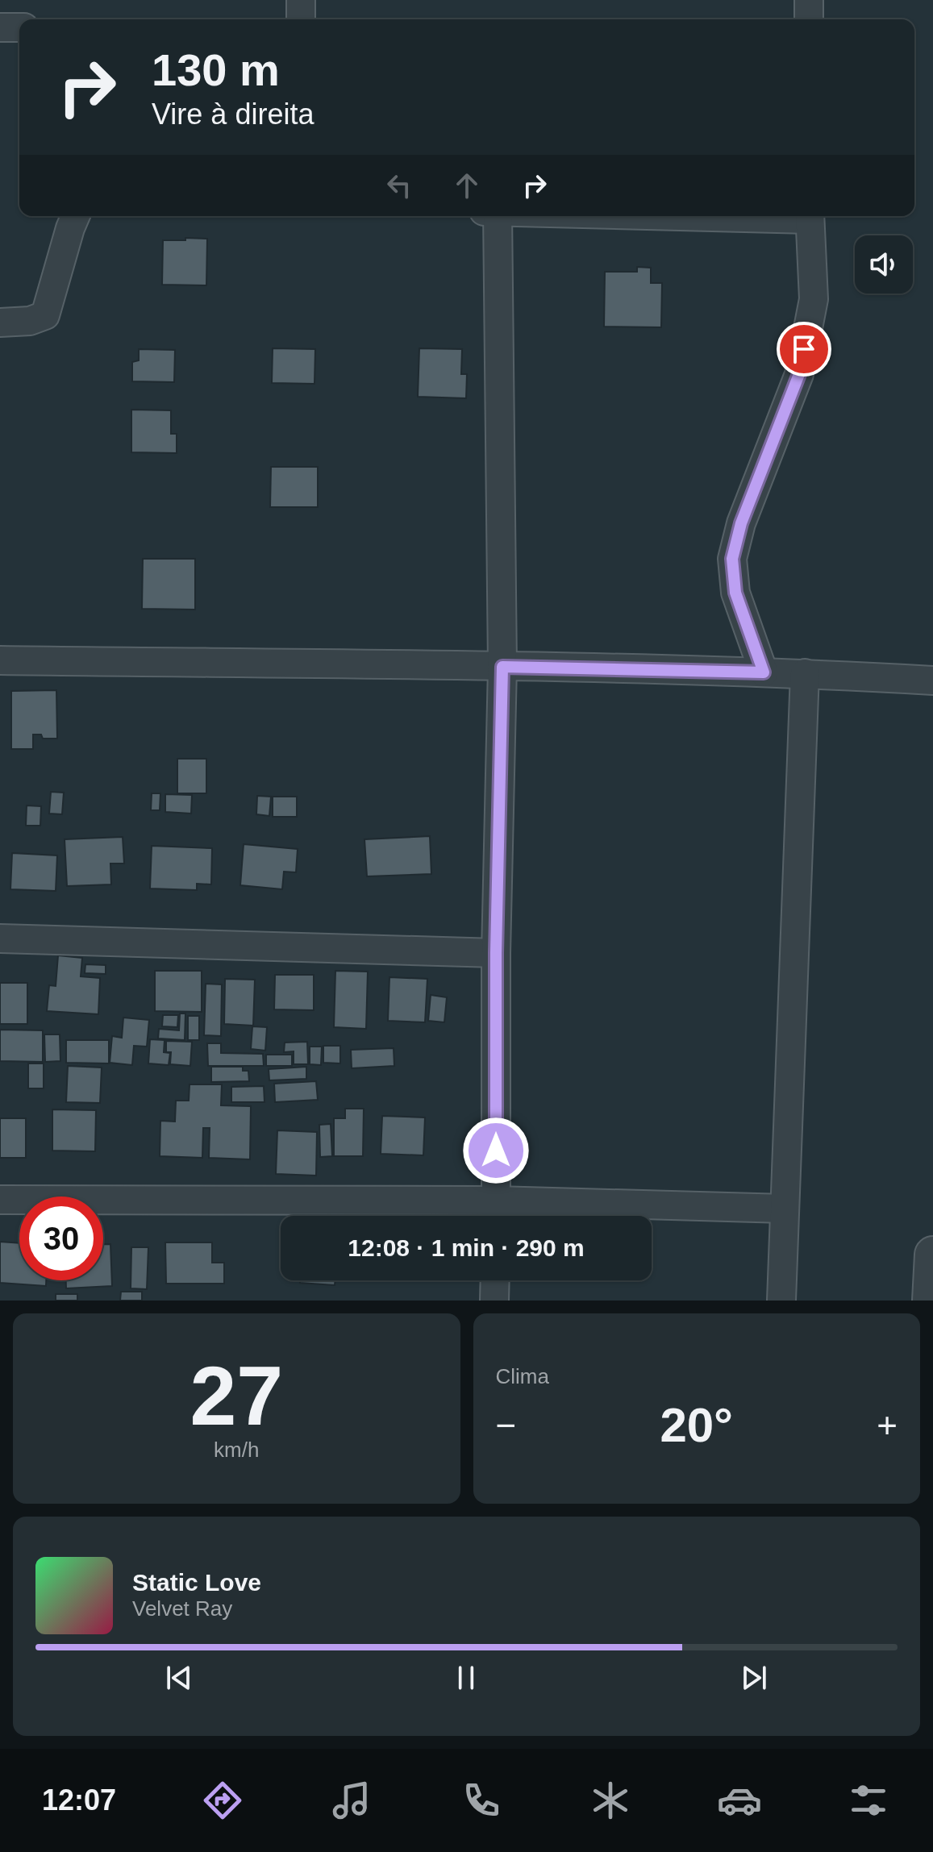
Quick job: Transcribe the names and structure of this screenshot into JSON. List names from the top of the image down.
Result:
{
  "page": {
    "turn": ["130 m", "Vire à direita"],
    "limit": "30",
    "trip": "12:08 · 1 min · 290 m",
    "tile": [
      ["27", "km/h"],
      "Clima"
    ],
    "heat": ["−", "20°", "+"],
    "song": ["Static Love", "Velvet Ray"],
    "tabs": "12:07"
  }
}
